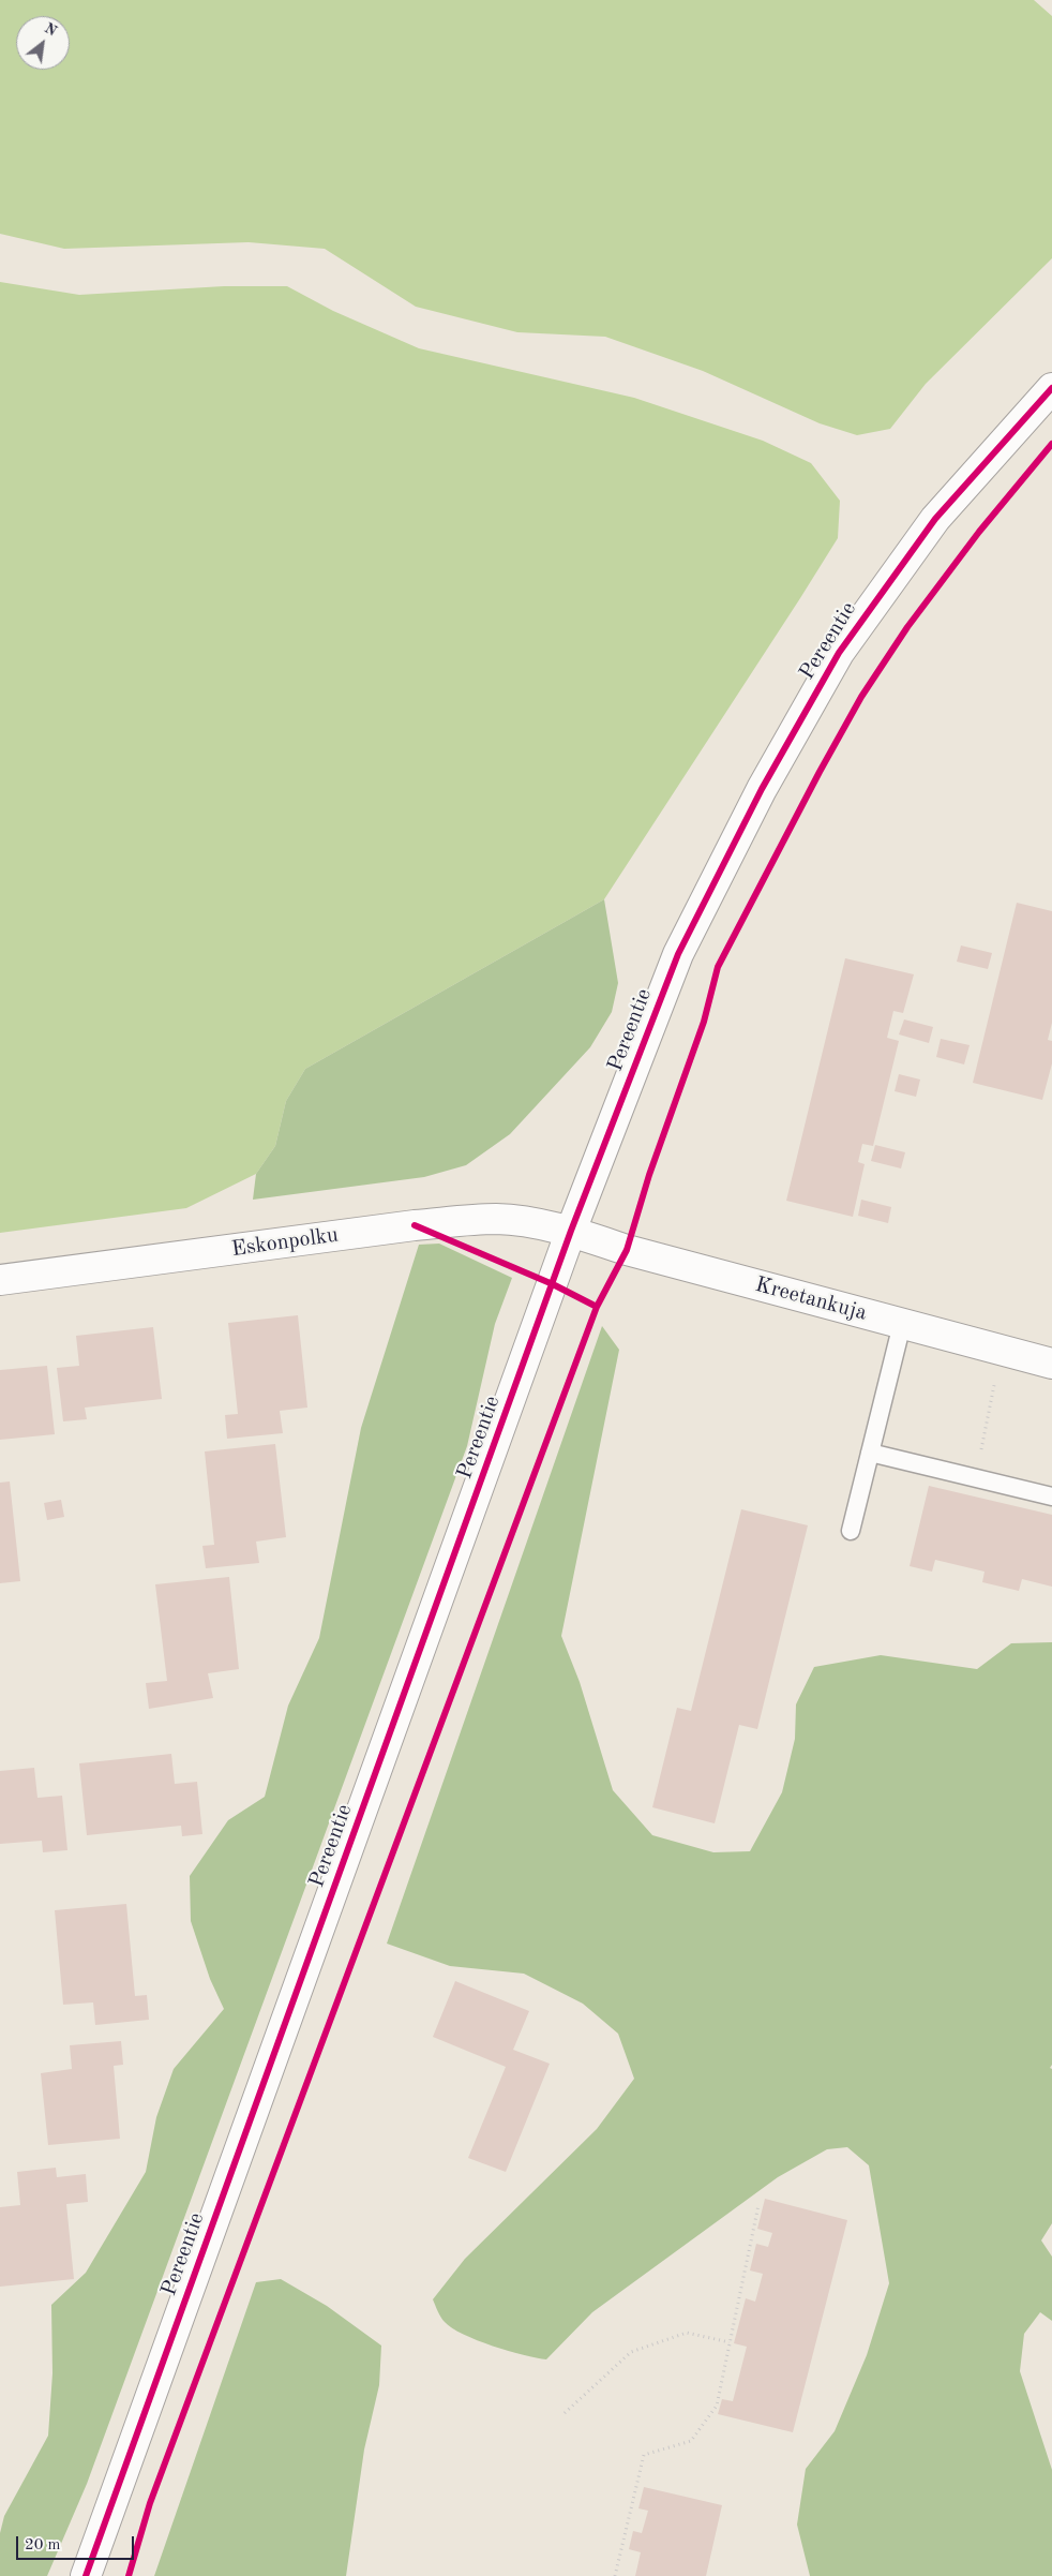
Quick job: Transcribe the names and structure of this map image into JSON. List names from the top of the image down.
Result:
{
  "streets": {
    "street": ["Pereentie", "Eskonpolku", "Kreetankuja"]
  },
  "crossings": [
    ["Pereentie", "Eskonpolku"],
    ["Pereentie", "Kreetankuja"],
    ["Eskonpolku", "Kreetankuja"]
  ],
  "scale_bar": "20 m",
  "north": "top right"
}
